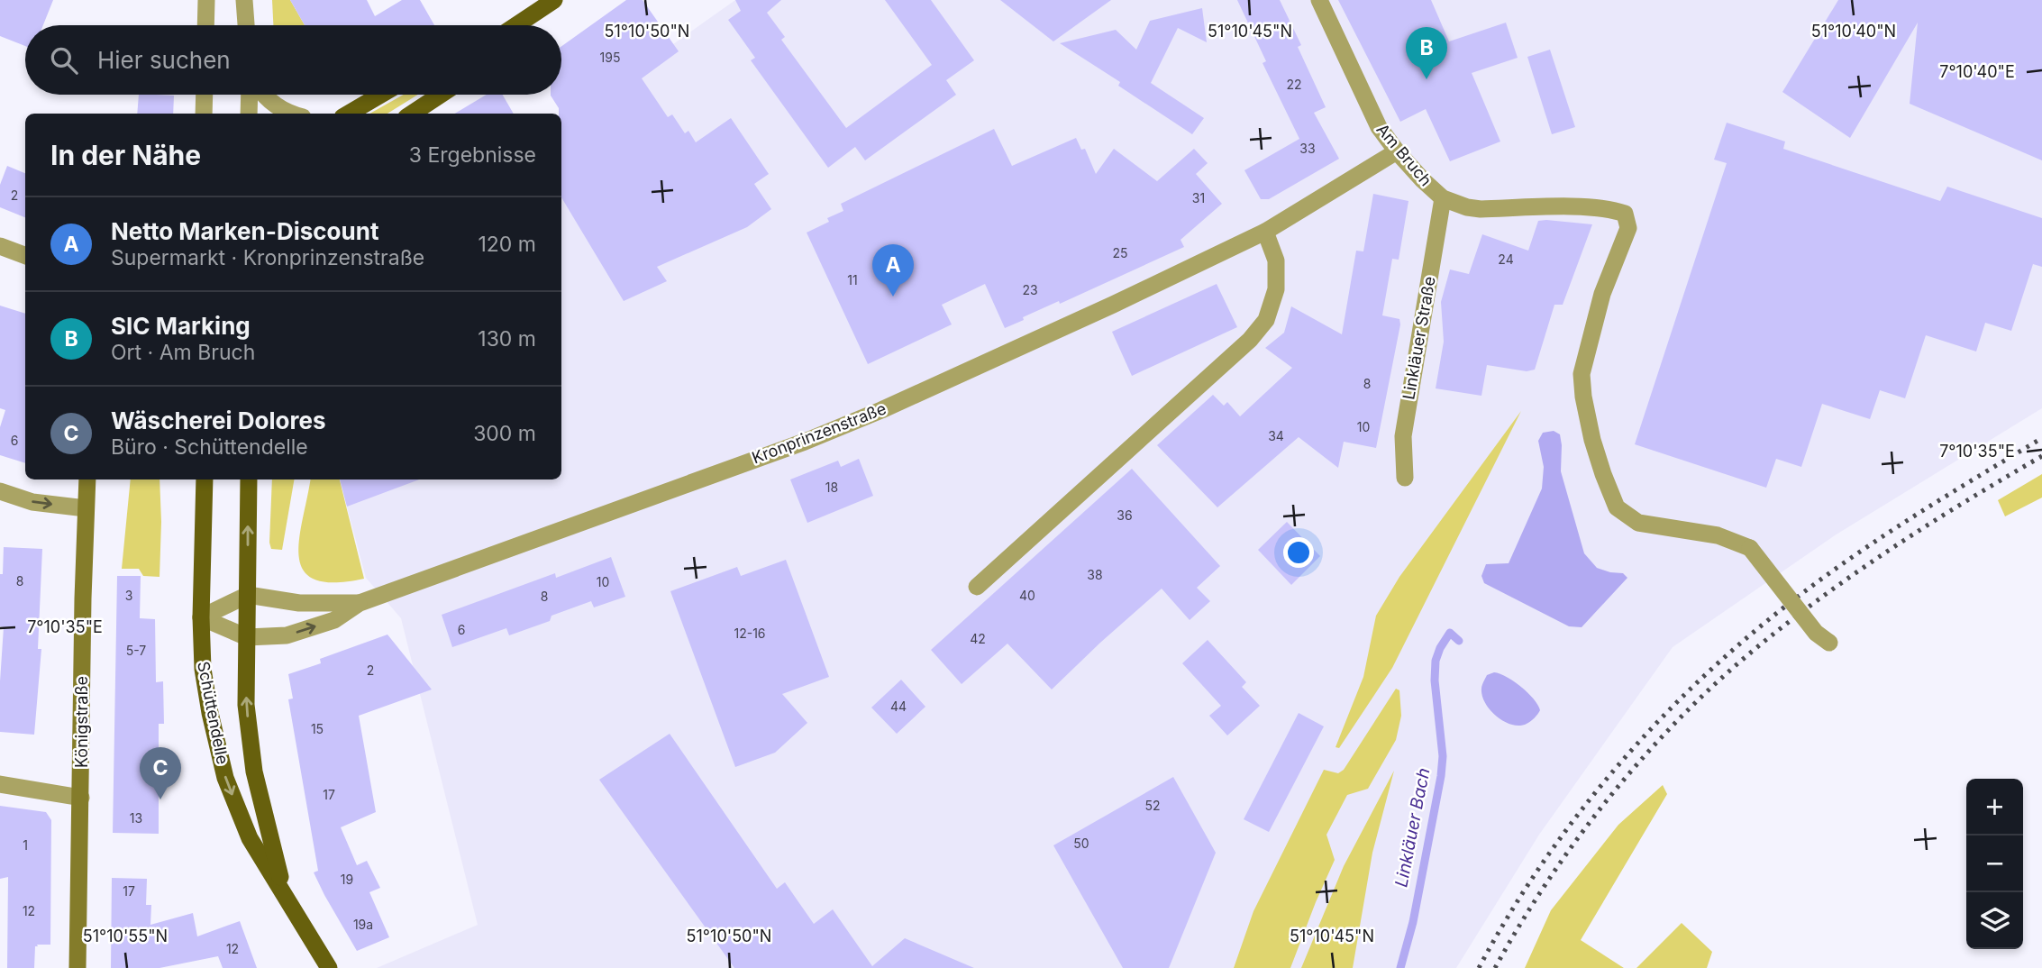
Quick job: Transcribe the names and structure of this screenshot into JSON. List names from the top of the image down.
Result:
{
  "streets": {
    "main road": ["Schüttendelle", "Königstraße"],
    "street": ["Am Bruch", "Linkläuer Straße", "Kronprinzenstraße"]
  },
  "crossings": [
    ["Am Bruch", "Linkläuer Straße"],
    ["Am Bruch", "Kronprinzenstraße"],
    ["Kronprinzenstraße", "Schüttendelle"]
  ],
  "water": ["Linkläuer Bach"],
  "house_numbers": [
    "195",
    "22",
    "33",
    "2",
    "31",
    "25",
    "24",
    "11",
    "23",
    "8",
    "10",
    "34",
    "6",
    "18",
    "36",
    "38",
    "8",
    "10",
    "3",
    "40",
    "8",
    "6",
    "12-16",
    "42",
    "5-7",
    "2",
    "44",
    "15",
    "17",
    "52",
    "13",
    "50",
    "1",
    "19",
    "17",
    "12",
    "19a",
    "12"
  ],
  "page": {
    "search": "Hier suchen",
    "pins": ["B", "A", "C"],
    "heading": ["In der Nähe", "3 Ergebnisse"],
    "list": [
      {
        "mark": "A",
        "name": "Netto Marken-Discount",
        "note": "Supermarkt · Kronprinzenstraße",
        "value": "120 m"
      },
      {
        "mark": "B",
        "name": "SIC Marking",
        "note": "Ort · Am Bruch",
        "value": "130 m"
      },
      {
        "mark": "C",
        "name": "Wäscherei Dolores",
        "note": "Büro · Schüttendelle",
        "value": "300 m"
      }
    ],
    "map_buttons": ["+", "−"]
  },
  "coordinates": [
    "51°10'40\"N",
    "51°10'50\"N",
    "51°10'45\"N",
    "7°10'40\"E",
    "7°10'35\"E",
    "51°10'55\"N"
  ]
}
